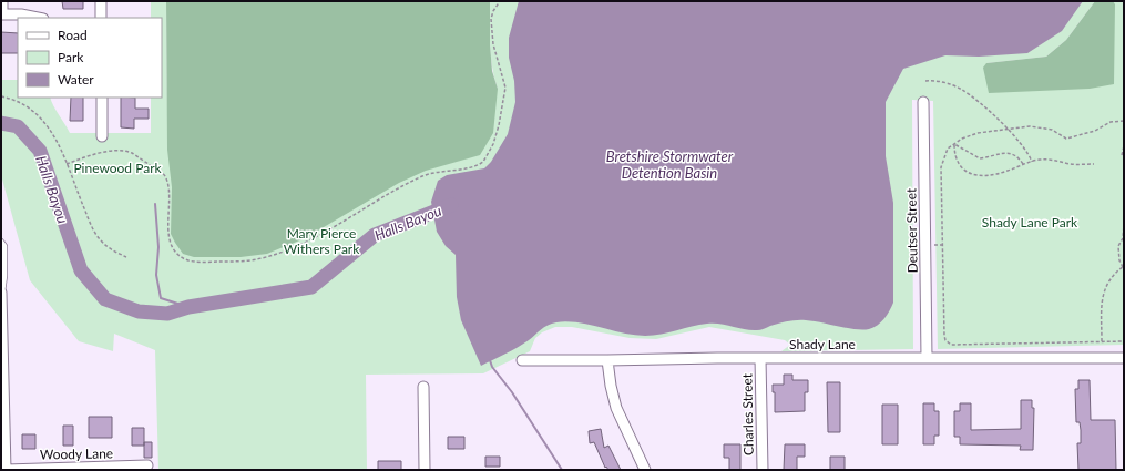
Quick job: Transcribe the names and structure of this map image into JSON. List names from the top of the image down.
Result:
{
  "streets": {
    "street": [
      "Deutser Street",
      "Shady Lane",
      "Charles Street",
      "Woody Lane"
    ]
  },
  "crossings": [
    ["Deutser Street", "Shady Lane"],
    ["Shady Lane", "Charles Street"]
  ],
  "water": ["Bretshire Stormwater Detention Basin", "Halls Bayou"],
  "parks": ["Pinewood Park", "Shady Lane Park", "Mary Pierce Withers Park"],
  "legend": ["Road", "Park", "Water"]
}
